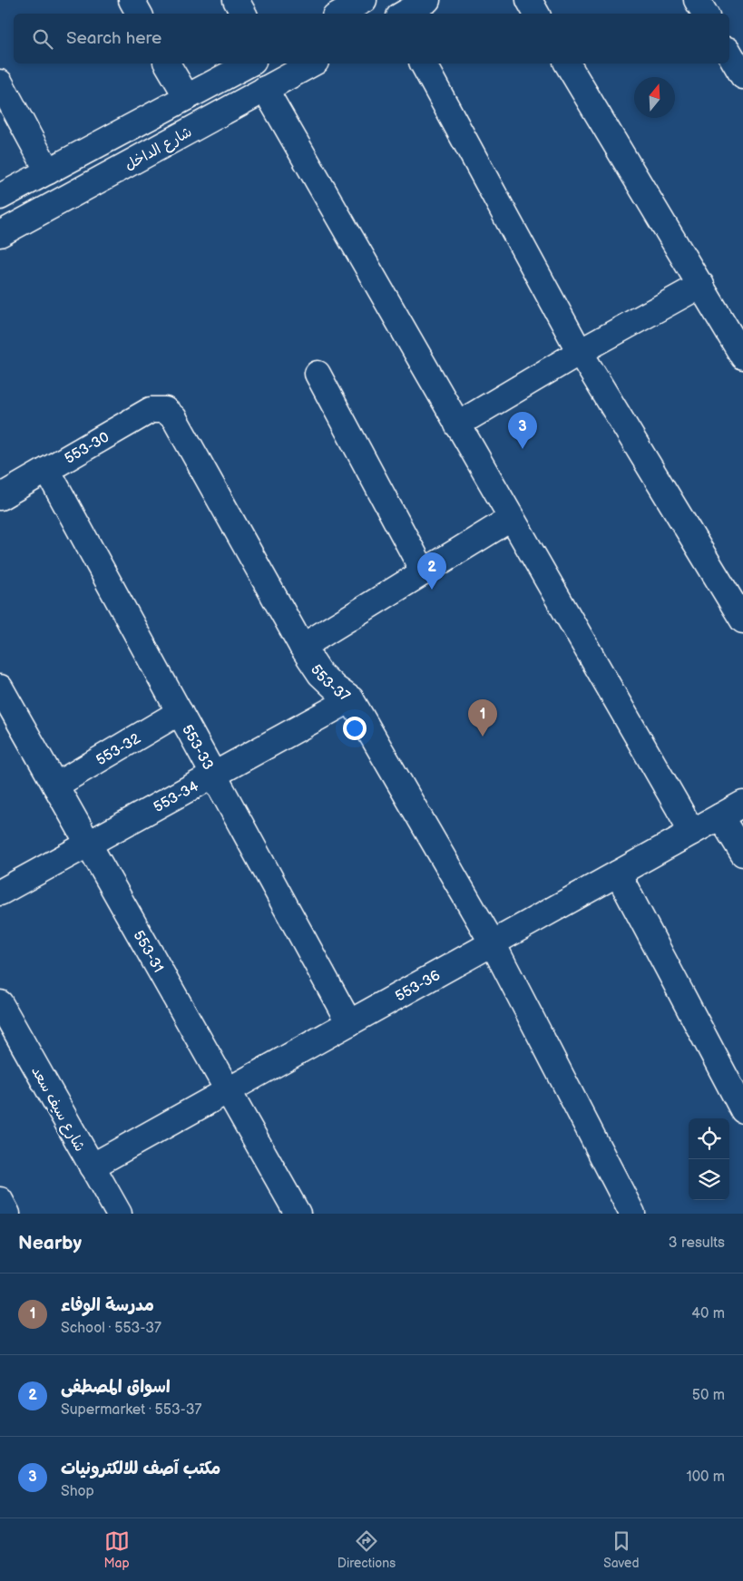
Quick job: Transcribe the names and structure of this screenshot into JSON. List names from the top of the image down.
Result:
{
  "streets": {
    "street": [
      "شارع الداخل",
      "553-30",
      "553-37",
      "553-33",
      "553-32",
      "553-34",
      "553-31",
      "553-36",
      "شارع سيف سعد"
    ]
  },
  "crossings": [
    ["553-30", "553-37"],
    ["553-30", "553-33"],
    ["553-37", "553-34"],
    ["553-37", "553-36"],
    ["553-33", "553-32"],
    ["553-33", "553-34"],
    ["553-33", "553-36"],
    ["553-32", "553-31"],
    ["553-34", "553-31"],
    ["553-31", "553-36"],
    ["553-36", "شارع سيف سعد"]
  ],
  "north": "top",
  "page": {
    "search": "Search here",
    "pins": ["3", "2", "1"],
    "heading": ["Nearby", "3 results"],
    "list": [
      {
        "mark": "1",
        "name": "مدرسة الوفاء",
        "note": "School · 553-37",
        "value": "40 m"
      },
      {
        "mark": "2",
        "name": "اسواق المصطفى",
        "note": "Supermarket · 553-37",
        "value": "50 m"
      },
      {
        "mark": "3",
        "name": "مكتب آصف للالكترونيات",
        "note": "Shop",
        "value": "100 m"
      }
    ],
    "nav": ["Map", "Directions", "Saved"]
  }
}
